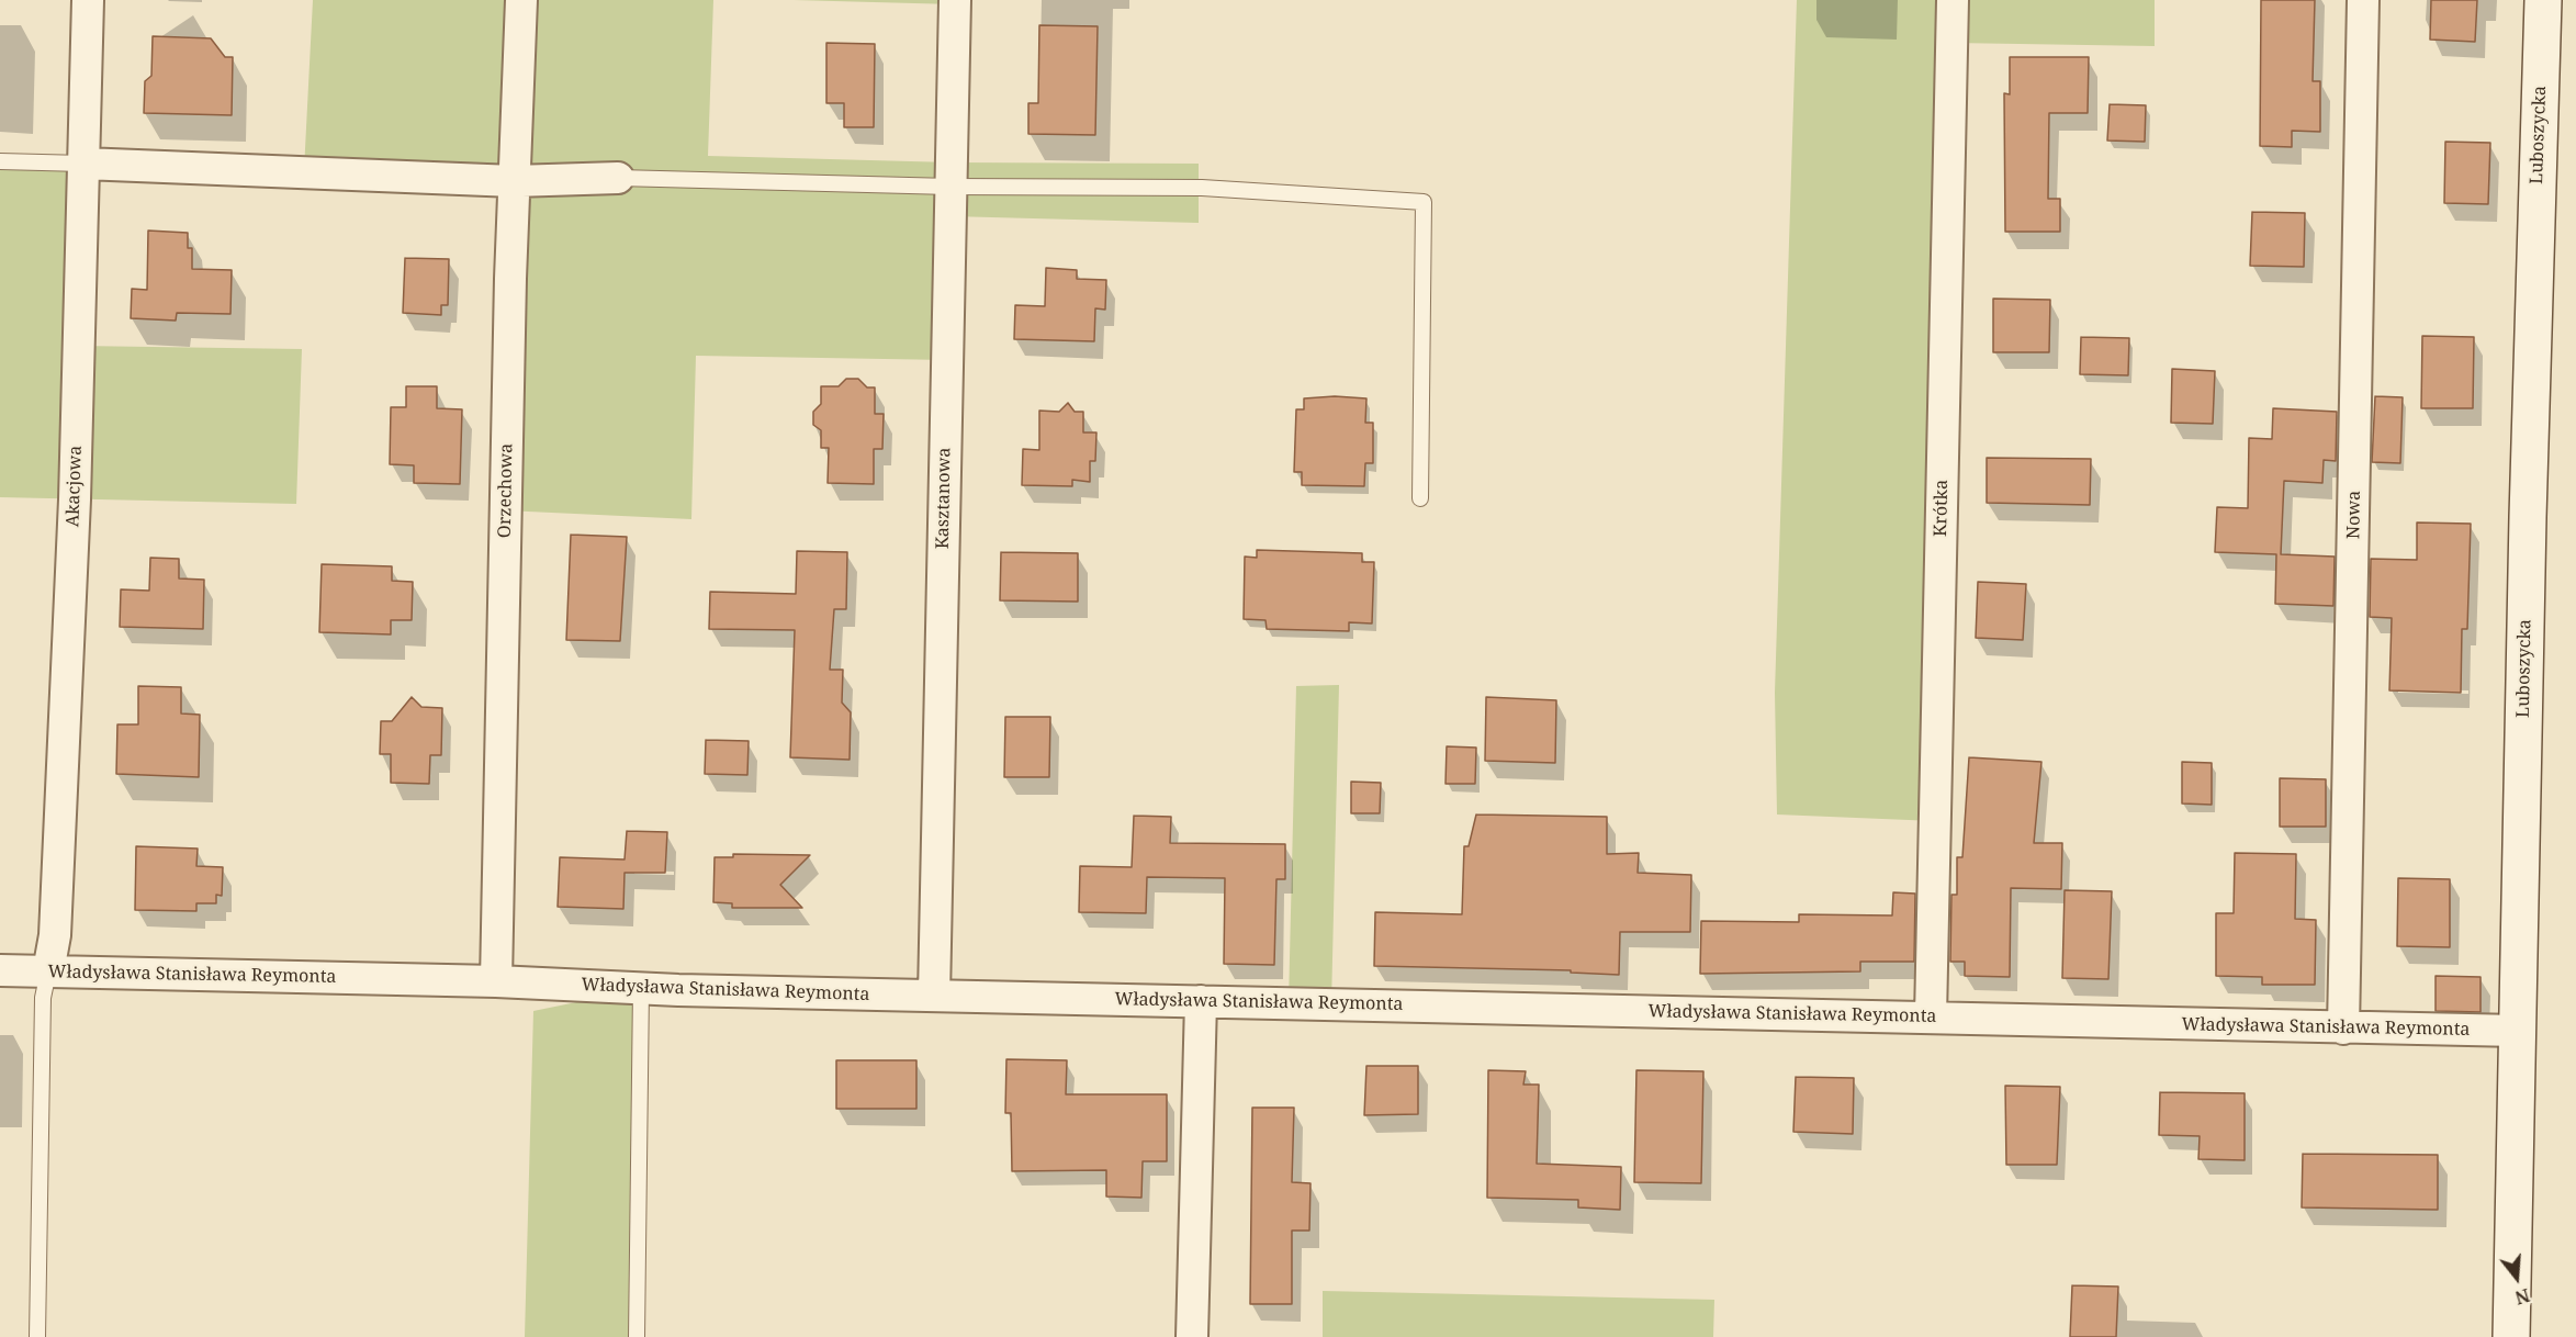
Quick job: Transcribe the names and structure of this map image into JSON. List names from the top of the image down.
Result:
{
  "streets": {
    "street": [
      "Luboszycka",
      "Akacjowa",
      "Orzechowa",
      "Kasztanowa",
      "Krótka",
      "Nowa",
      "Władysława Stanisława Reymonta"
    ]
  },
  "crossings": [
    ["Luboszycka", "Władysława Stanisława Reymonta"],
    ["Akacjowa", "Władysława Stanisława Reymonta"],
    ["Orzechowa", "Władysława Stanisława Reymonta"],
    ["Kasztanowa", "Władysława Stanisława Reymonta"],
    ["Krótka", "Władysława Stanisława Reymonta"],
    ["Nowa", "Władysława Stanisława Reymonta"]
  ],
  "north": "bottom"
}
